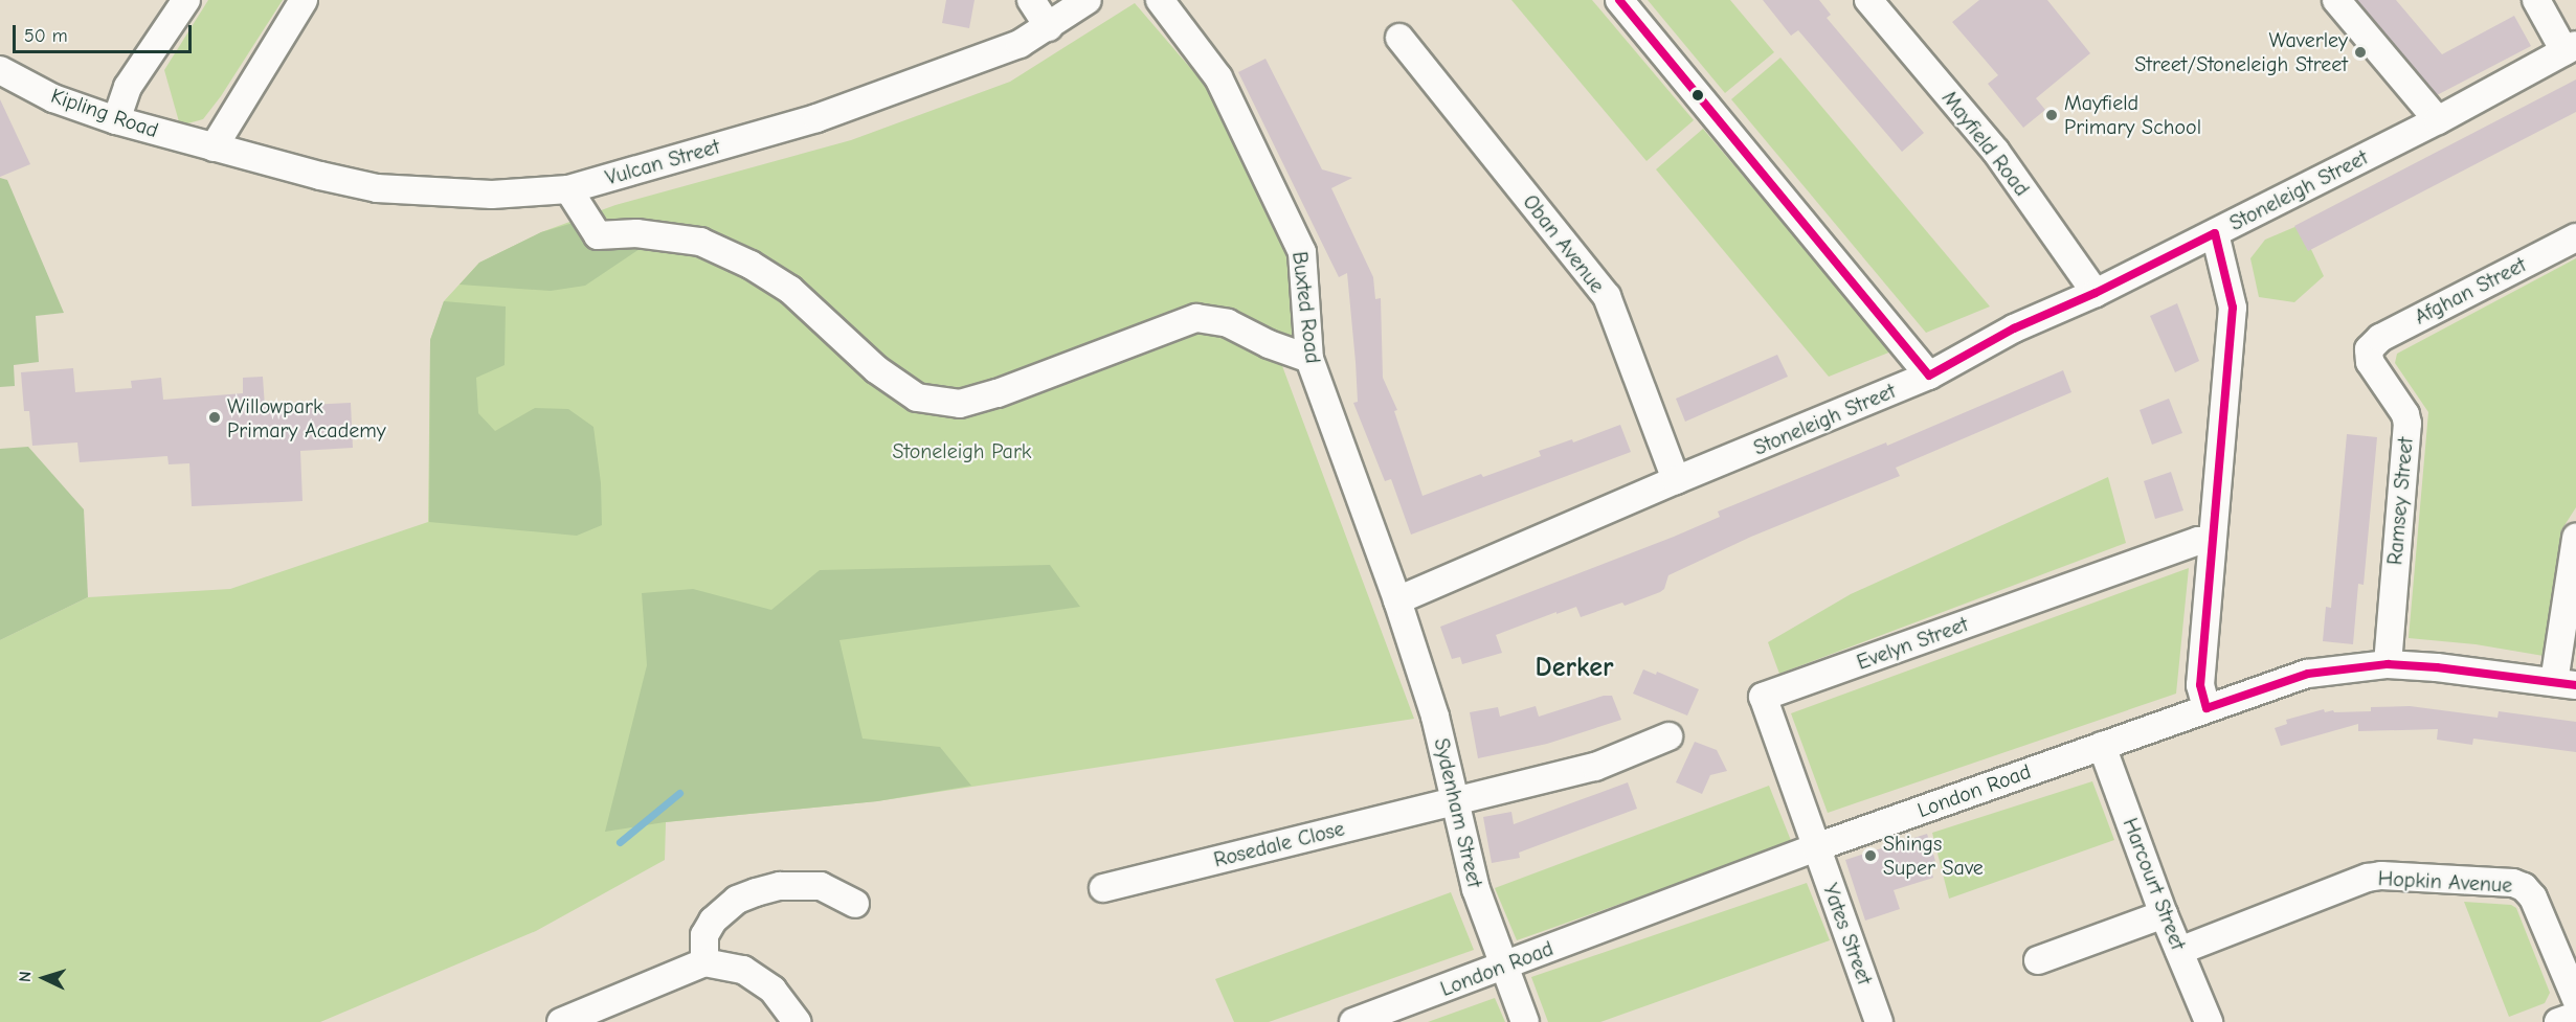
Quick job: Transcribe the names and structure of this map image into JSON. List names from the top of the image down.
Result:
{
  "streets": {
    "street": [
      "Kipling Road",
      "Mayfield Road",
      "Vulcan Street",
      "Stoneleigh Street",
      "Oban Avenue",
      "Afghan Street",
      "Buxted Road",
      "Ramsey Street",
      "Evelyn Street",
      "London Road",
      "Sydenham Street",
      "Rosedale Close",
      "Hopkin Avenue",
      "Harcourt Street",
      "Yates Street"
    ]
  },
  "crossings": [
    ["Kipling Road", "Vulcan Street"],
    ["Mayfield Road", "Stoneleigh Street"],
    ["Stoneleigh Street", "Oban Avenue"],
    ["Stoneleigh Street", "Buxted Road"],
    ["Stoneleigh Street", "Sydenham Street"],
    ["Afghan Street", "Ramsey Street"],
    ["Buxted Road", "Sydenham Street"],
    ["Ramsey Street", "London Road"],
    ["Evelyn Street", "London Road"],
    ["Evelyn Street", "Yates Street"],
    ["London Road", "Sydenham Street"],
    ["London Road", "Harcourt Street"],
    ["London Road", "Yates Street"],
    ["Sydenham Street", "Rosedale Close"],
    ["Hopkin Avenue", "Harcourt Street"]
  ],
  "districts": ["Derker"],
  "parks": ["Stoneleigh Park"],
  "places": [
    "Waverley Street/Stoneleigh Street",
    "Mayfield Primary School",
    "Willowpark Primary Academy",
    "Shings Super Save"
  ],
  "scale_bar": "50 m",
  "north": "left"
}
